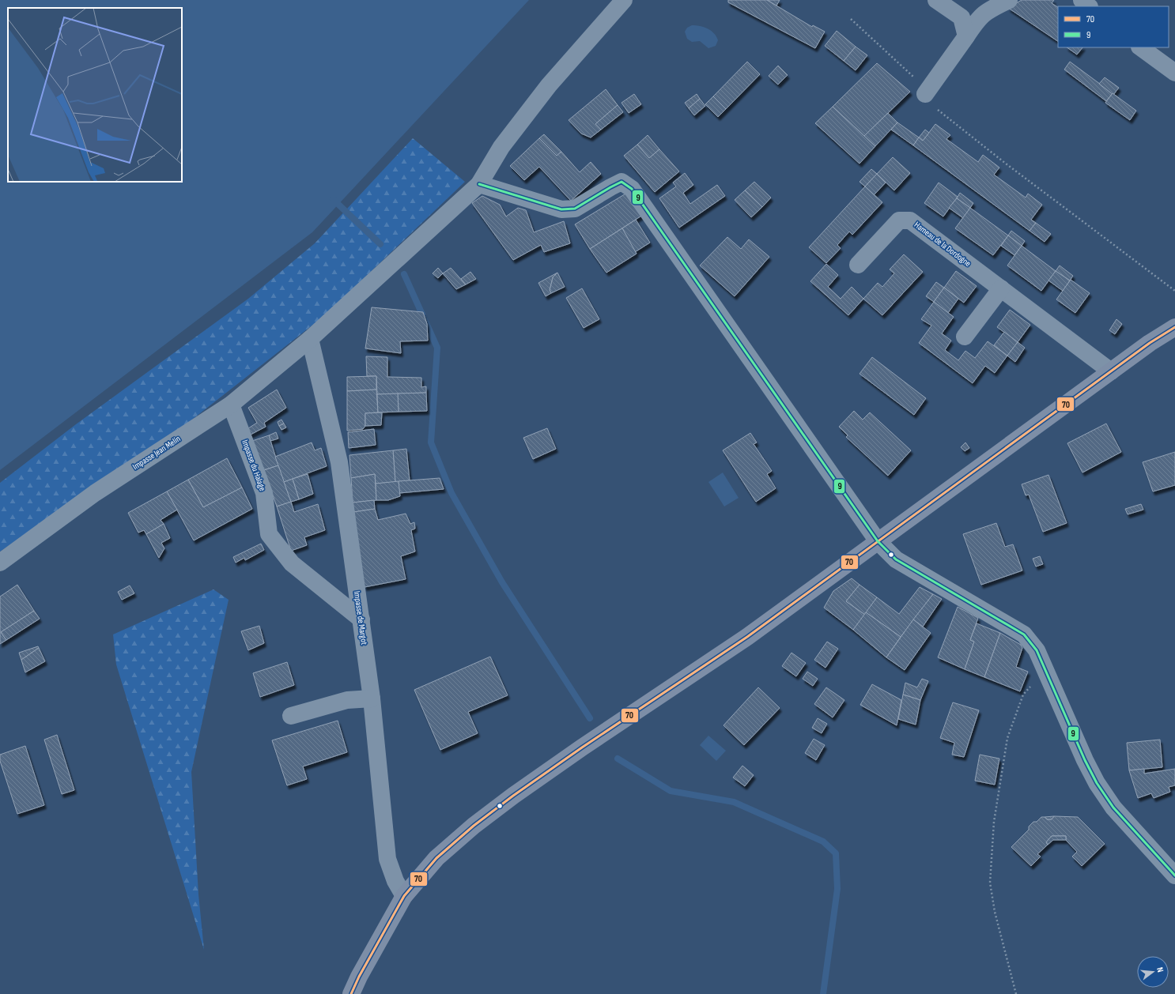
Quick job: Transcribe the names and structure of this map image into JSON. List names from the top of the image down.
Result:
{
  "streets": {
    "street": [
      "Hameau de la Dordogne",
      "Impasse Jean Melin",
      "Impasse du Halage",
      "Impasse de Margot"
    ]
  },
  "crossings": [
    ["Impasse Jean Melin", "Impasse du Halage"],
    ["Impasse Jean Melin", "Impasse de Margot"],
    ["Impasse du Halage", "Impasse de Margot"]
  ],
  "lines": ["transit line 9", "transit line 70"],
  "legend": ["70", "9"],
  "north": "right"
}
